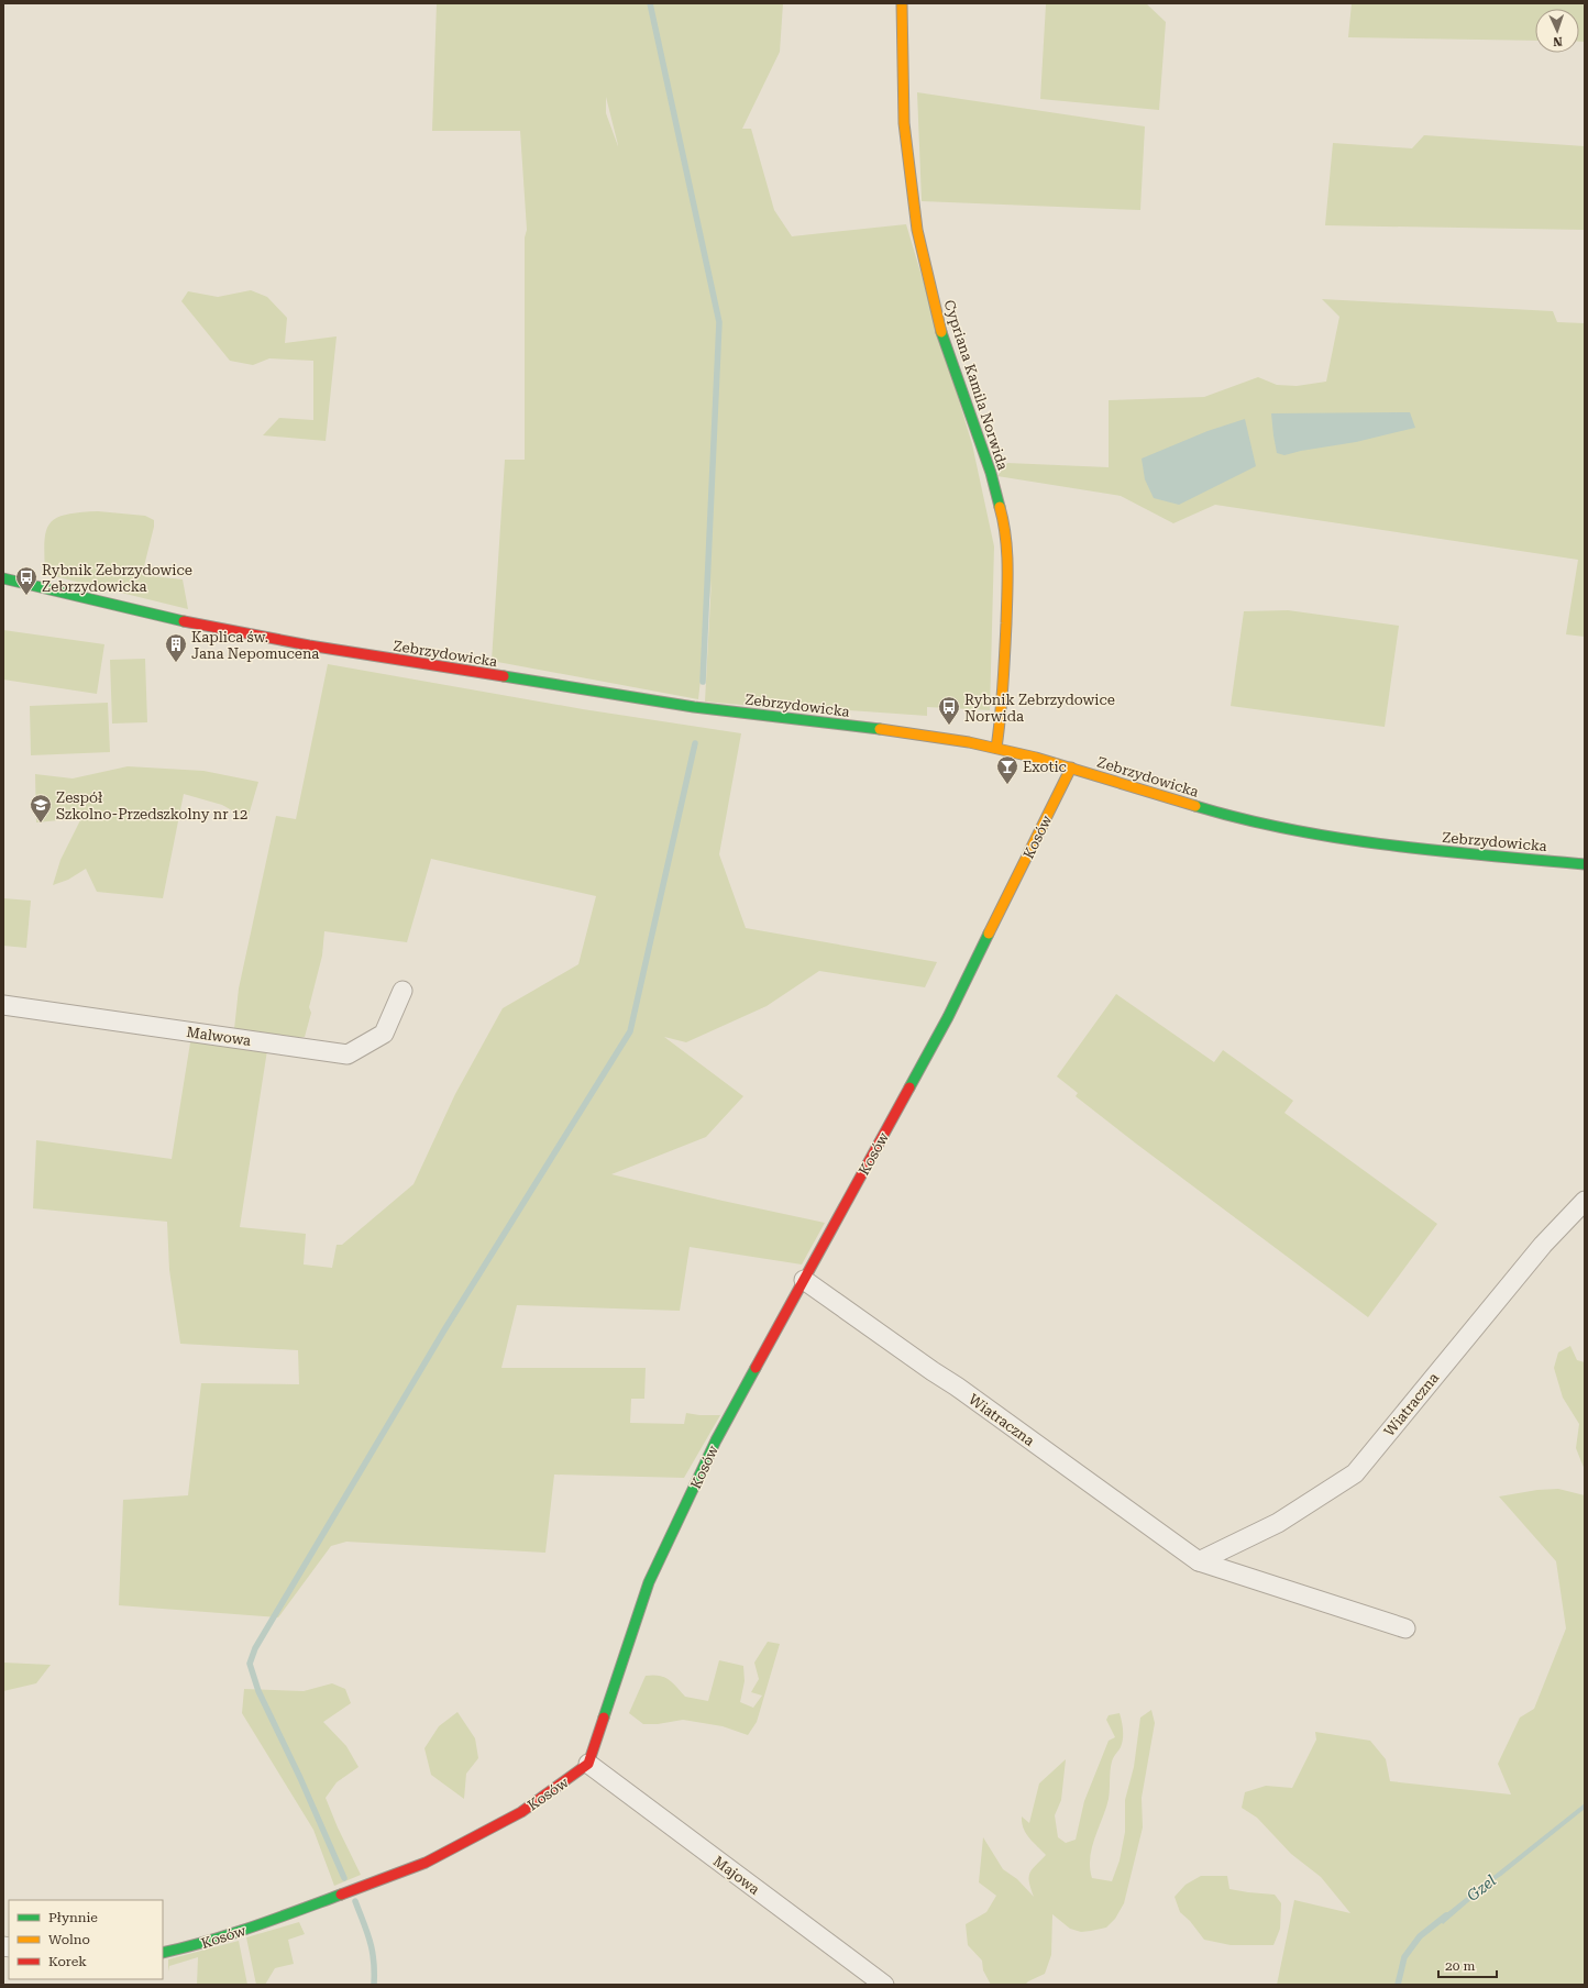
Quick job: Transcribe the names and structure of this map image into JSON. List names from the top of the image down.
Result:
{
  "streets": {
    "street": [
      "Cypriana Kamila Norwida",
      "Zebrzydowicka",
      "Kosów",
      "Malwowa",
      "Wiatraczna",
      "Majowa"
    ]
  },
  "crossings": [
    ["Cypriana Kamila Norwida", "Zebrzydowicka"],
    ["Zebrzydowicka", "Kosów"],
    ["Kosów", "Wiatraczna"],
    ["Kosów", "Majowa"]
  ],
  "water": ["Gzel"],
  "places": {
    "bus stop": ["Rybnik Zebrzydowice Zebrzydowicka", "Rybnik Zebrzydowice Norwida"],
    "building": ["Kaplica św. Jana Nepomucena"],
    "bar": ["Exotic"],
    "school or university": ["Zespół Szkolno-Przedszkolny nr 12"]
  },
  "legend": ["Płynnie", "Wolno", "Korek"],
  "scale_bar": "20 m",
  "north": "bottom"
}
